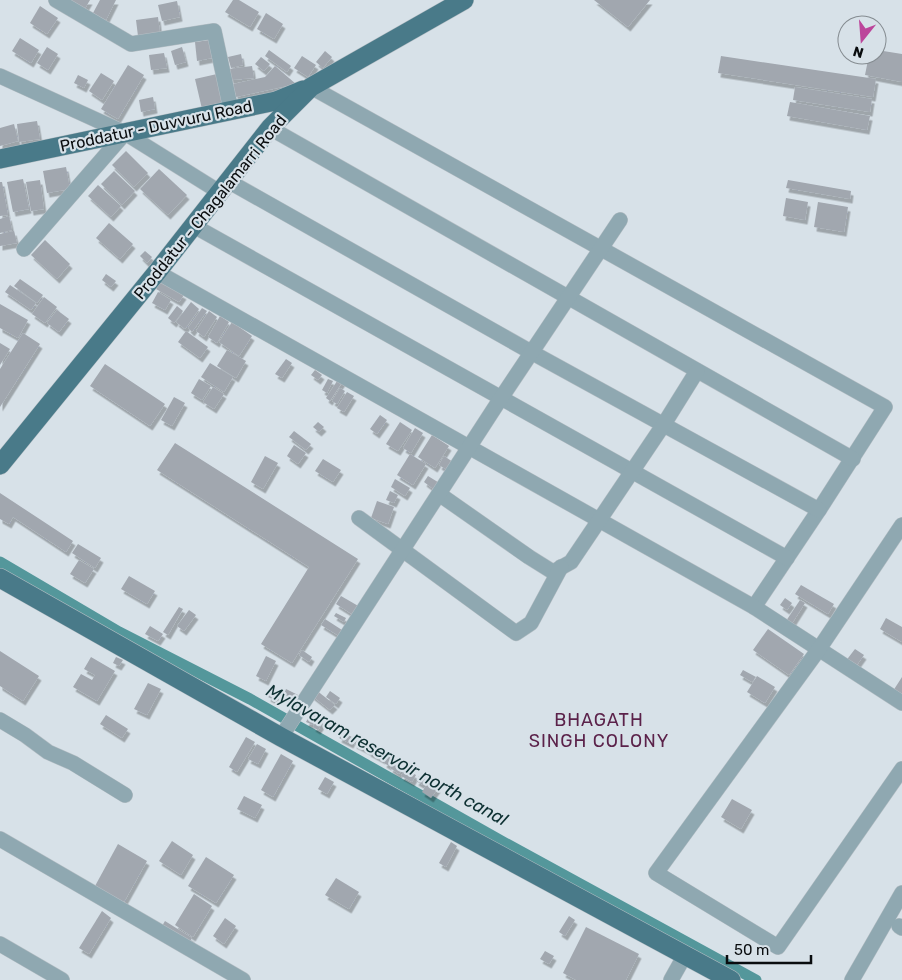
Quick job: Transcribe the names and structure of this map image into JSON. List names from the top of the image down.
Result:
{
  "streets": {
    "main road": ["Proddatur - Duvvuru Road", "Proddatur - Chagalamarri Road"]
  },
  "crossings": [
    ["Proddatur - Duvvuru Road", "Proddatur - Chagalamarri Road"]
  ],
  "districts": ["BHAGATH SINGH COLONY"],
  "water": ["Mylavaram reservoir north canal"],
  "scale_bar": "50 m",
  "north": "bottom"
}
